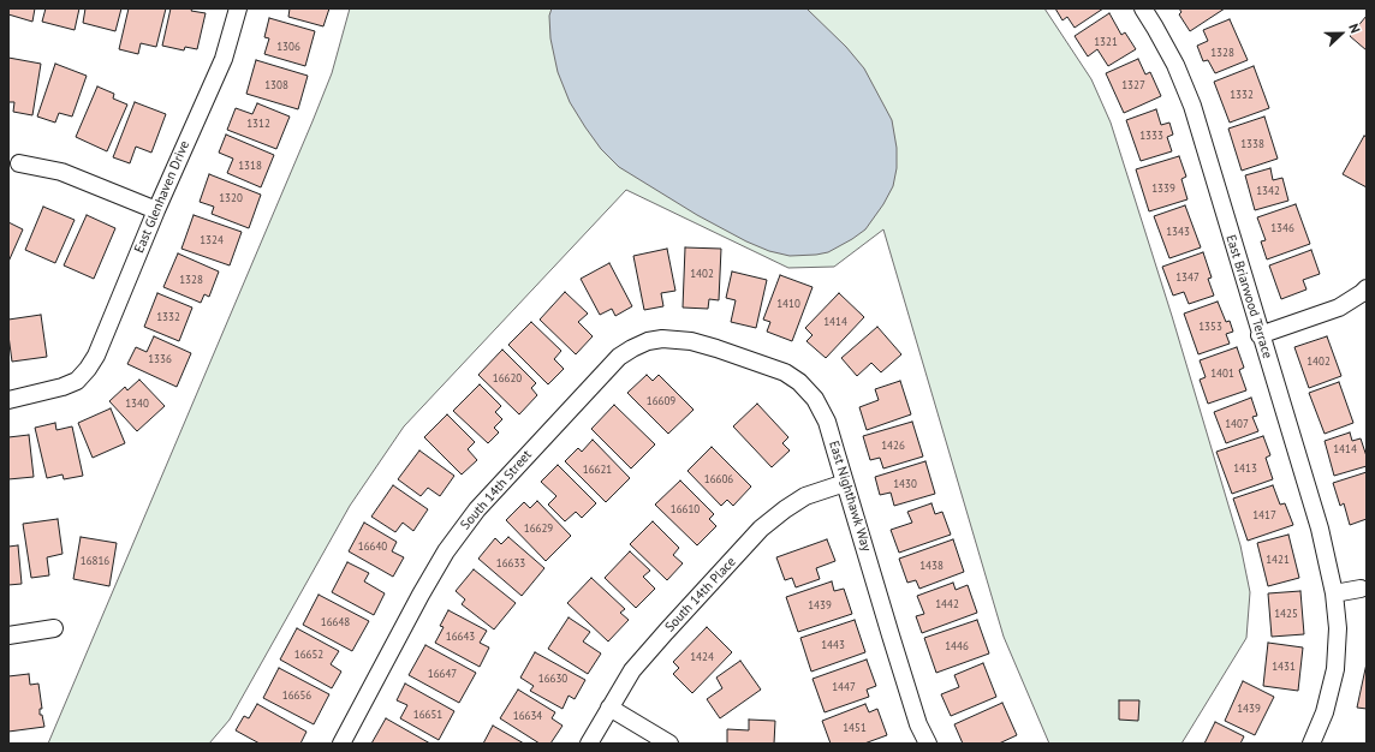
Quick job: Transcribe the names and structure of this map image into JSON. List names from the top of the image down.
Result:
{
  "streets": {
    "street": [
      "East Glenhaven Drive",
      "East Briarwood Terrace",
      "South 14th Street",
      "East Nighthawk Way",
      "South 14th Place"
    ]
  },
  "crossings": [
    ["South 14th Street", "East Nighthawk Way"],
    ["East Nighthawk Way", "South 14th Place"]
  ],
  "house_numbers": [
    "1321",
    "1306",
    "1328",
    "1308",
    "1327",
    "1332",
    "1312",
    "1333",
    "1338",
    "1318",
    "1339",
    "1342",
    "1320",
    "1346",
    "1343",
    "1324",
    "1402",
    "1347",
    "1328",
    "1410",
    "1332",
    "1414",
    "1353",
    "1336",
    "1402",
    "1401",
    "16620",
    "16609",
    "1340",
    "1407",
    "1426",
    "1414",
    "1413",
    "16621",
    "16606",
    "1430",
    "16610",
    "1417",
    "16629",
    "16640",
    "1421",
    "16816",
    "16633",
    "1438",
    "1442",
    "1439",
    "1425",
    "16648",
    "16643",
    "1443",
    "1446",
    "16652",
    "1424",
    "1431",
    "16647",
    "16630",
    "1447",
    "16656",
    "1439",
    "16651",
    "16634",
    "1451"
  ],
  "north": "right"
}
